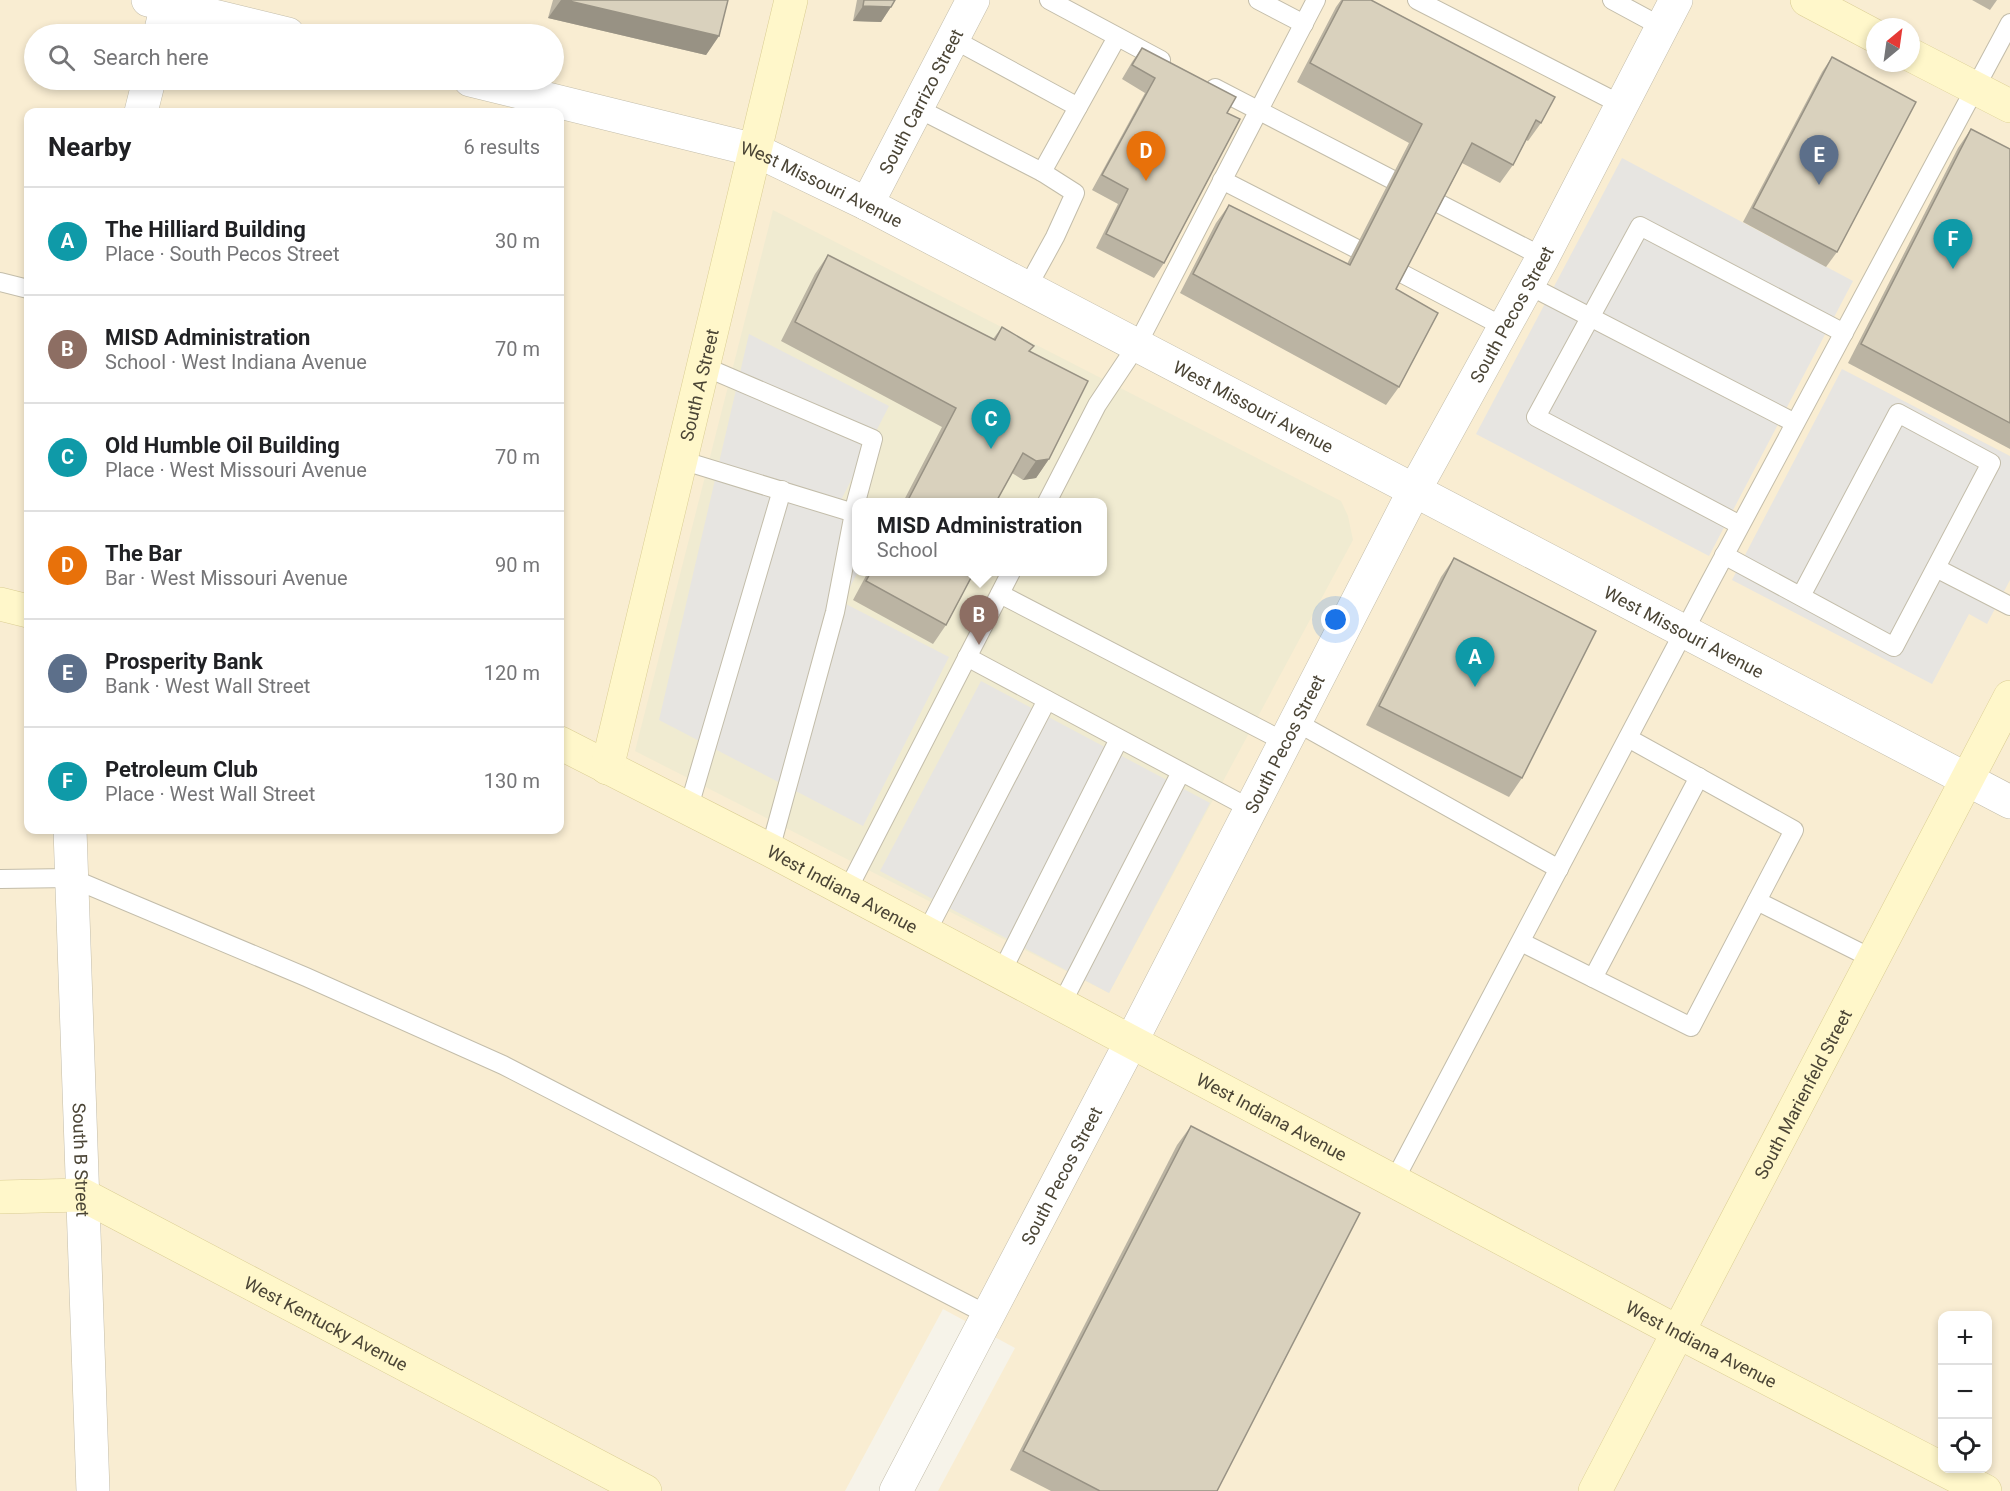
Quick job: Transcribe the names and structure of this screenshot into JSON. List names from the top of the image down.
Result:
{
  "streets": {
    "street": [
      "South Carrizo Street",
      "West Missouri Avenue",
      "South Pecos Street",
      "South A Street",
      "West Indiana Avenue",
      "South Marienfeld Street",
      "South B Street",
      "West Kentucky Avenue"
    ]
  },
  "crossings": [
    ["South Carrizo Street", "West Missouri Avenue"],
    ["West Missouri Avenue", "South Pecos Street"],
    ["West Missouri Avenue", "South A Street"],
    ["West Missouri Avenue", "South Marienfeld Street"],
    ["South Pecos Street", "West Indiana Avenue"],
    ["South A Street", "West Indiana Avenue"],
    ["West Indiana Avenue", "South Marienfeld Street"],
    ["South B Street", "West Kentucky Avenue"]
  ],
  "north": "top right",
  "page": {
    "search": "Search here",
    "heading": ["Nearby", "6 results"],
    "pins": [
      "D",
      "E",
      "F",
      "C",
      "B",
      "A"
    ],
    "list": [
      {
        "mark": "A",
        "name": "The Hilliard Building",
        "note": "Place · South Pecos Street",
        "value": "30 m"
      },
      {
        "mark": "B",
        "name": "MISD Administration",
        "note": "School · West Indiana Avenue",
        "value": "70 m"
      },
      {
        "mark": "C",
        "name": "Old Humble Oil Building",
        "note": "Place · West Missouri Avenue",
        "value": "70 m"
      },
      {
        "mark": "D",
        "name": "The Bar",
        "note": "Bar · West Missouri Avenue",
        "value": "90 m"
      },
      {
        "mark": "E",
        "name": "Prosperity Bank",
        "note": "Bank · West Wall Street",
        "value": "120 m"
      },
      {
        "mark": "F",
        "name": "Petroleum Club",
        "note": "Place · West Wall Street",
        "value": "130 m"
      }
    ],
    "popup": ["MISD Administration", "School"],
    "map_buttons": ["+", "−"]
  }
}
